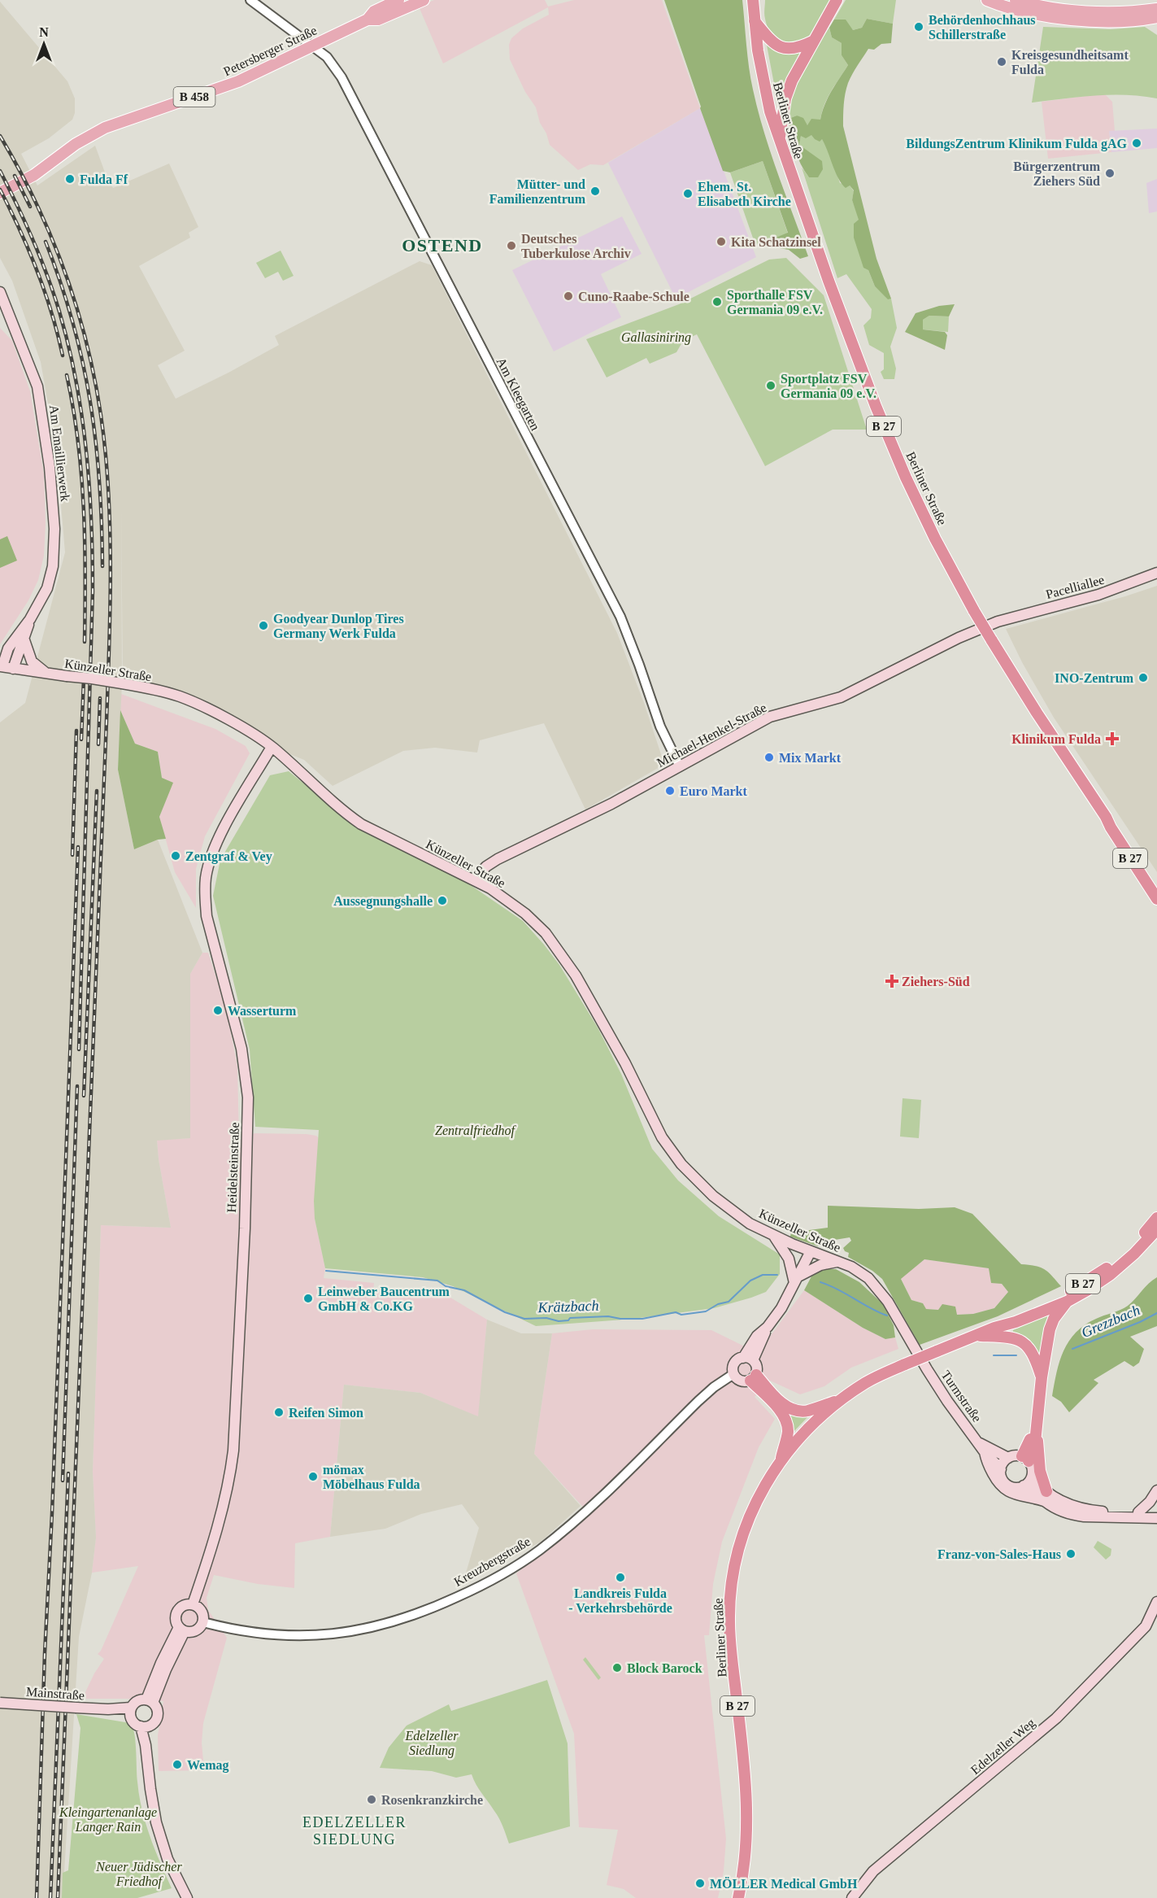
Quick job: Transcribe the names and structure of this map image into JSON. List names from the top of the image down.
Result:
{
  "streets": {
    "highway": ["Berliner Straße", "B 27"],
    "main road": [
      "Petersberger Straße",
      "B 458",
      "Am Emaillierwerk",
      "Pacelliallee",
      "Künzeller Straße",
      "Michael-Henkel-Straße",
      "Heidelsteinstraße",
      "Turmstraße",
      "Kreuzbergstraße",
      "Mainstraße",
      "Edelzeller Weg"
    ],
    "street": ["Am Kleegarten"]
  },
  "crossings": [
    ["Petersberger Straße", "Am Kleegarten"],
    ["Am Kleegarten", "Michael-Henkel-Straße"],
    ["Am Emaillierwerk", "Künzeller Straße"],
    ["Pacelliallee", "Michael-Henkel-Straße"],
    ["Künzeller Straße", "Michael-Henkel-Straße"],
    ["Künzeller Straße", "Heidelsteinstraße"],
    ["Künzeller Straße", "Turmstraße"],
    ["Künzeller Straße", "Kreuzbergstraße"],
    ["Heidelsteinstraße", "Kreuzbergstraße"]
  ],
  "districts": ["OSTEND", "EDELZELLER SIEDLUNG"],
  "water": ["Krätzbach", "Grezzbach"],
  "parks": [
    "Gallasiniring",
    "Zentralfriedhof",
    "Edelzeller Siedlung",
    "Kleingartenanlage Langer Rain",
    "Neuer Jüdischer Friedhof"
  ],
  "places": {
    "other": [
      "Behördenhochhaus Schillerstraße",
      "Kreisgesundheitsamt Fulda",
      "BildungsZentrum Klinikum Fulda gAG",
      "Bürgerzentrum Ziehers Süd",
      "Fulda Ff",
      "Mütter- und Familienzentrum",
      "Ehem. St. Elisabeth Kirche",
      "Kita Schatzinsel",
      "Deutsches Tuberkulose Archiv",
      "Cuno-Raabe-Schule",
      "Sporthalle FSV Germania 09 e.V.",
      "Sportplatz FSV Germania 09 e.V.",
      "Goodyear Dunlop Tires Germany Werk Fulda",
      "INO-Zentrum",
      "Mix Markt",
      "Euro Markt",
      "Zentgraf & Vey",
      "Aussegnungshalle",
      "Wasserturm",
      "Leinweber Baucentrum GmbH & Co.KG",
      "Reifen Simon",
      "mömax Möbelhaus Fulda",
      "Franz-von-Sales-Haus",
      "Landkreis Fulda - Verkehrsbehörde",
      "Block Barock",
      "Wemag",
      "Rosenkranzkirche",
      "MÖLLER Medical GmbH"
    ],
    "health": ["Klinikum Fulda", "Ziehers-Süd"]
  },
  "north": "top"
}
